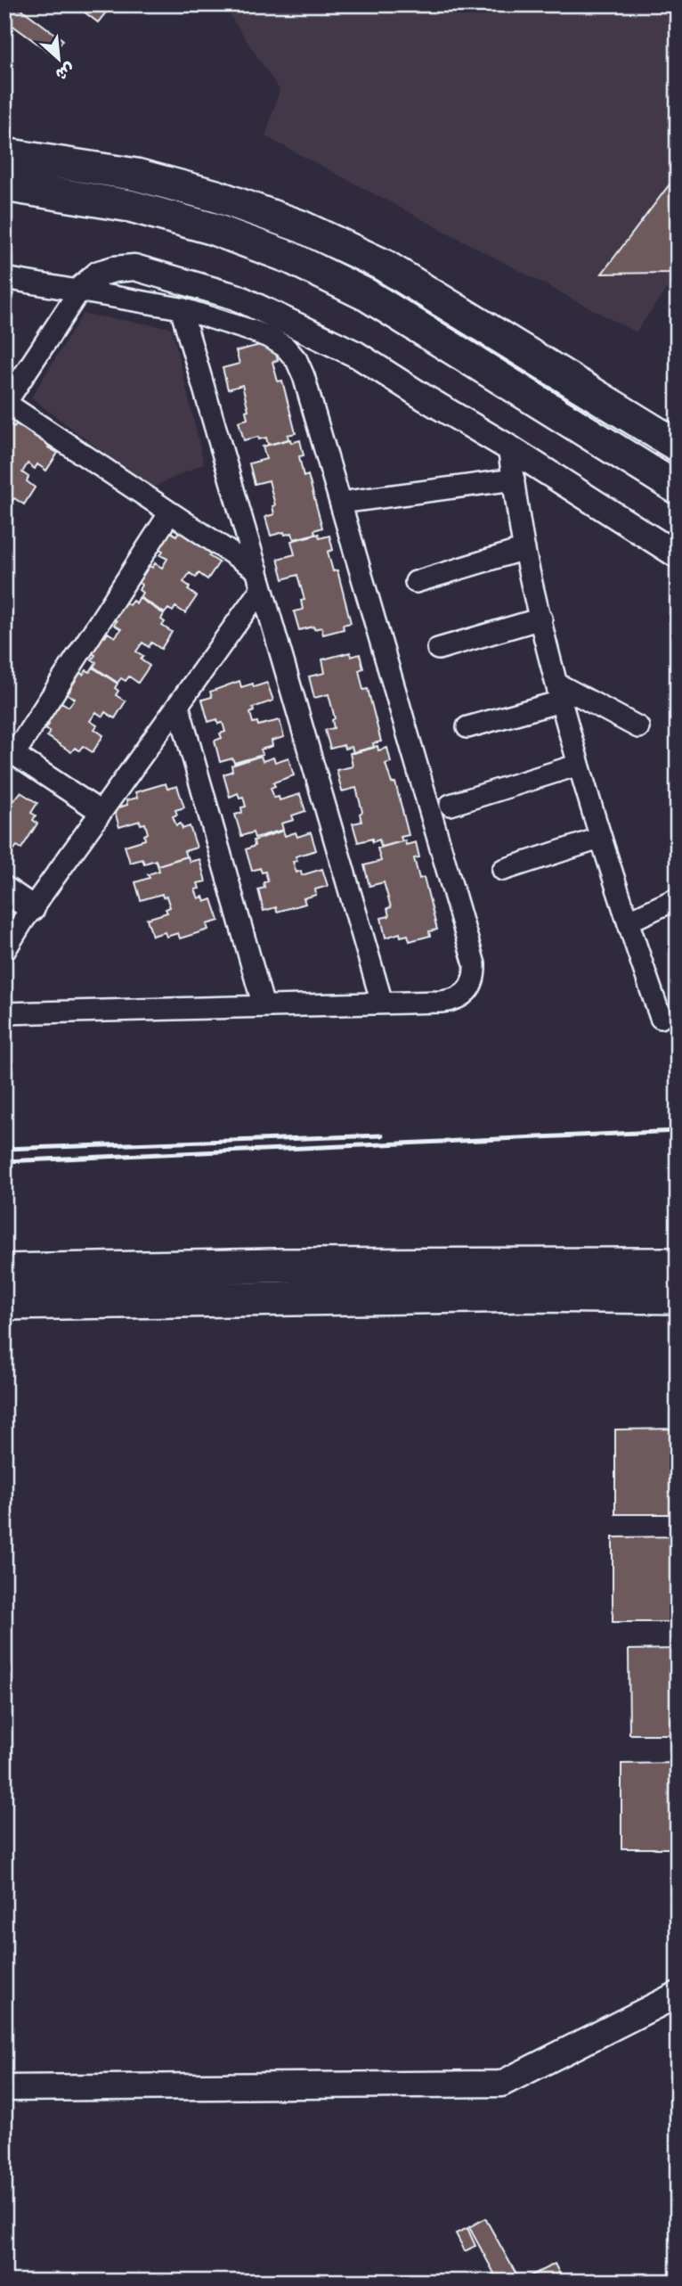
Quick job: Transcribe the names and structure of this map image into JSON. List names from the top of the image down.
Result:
{
  "north": "bottom right"
}
